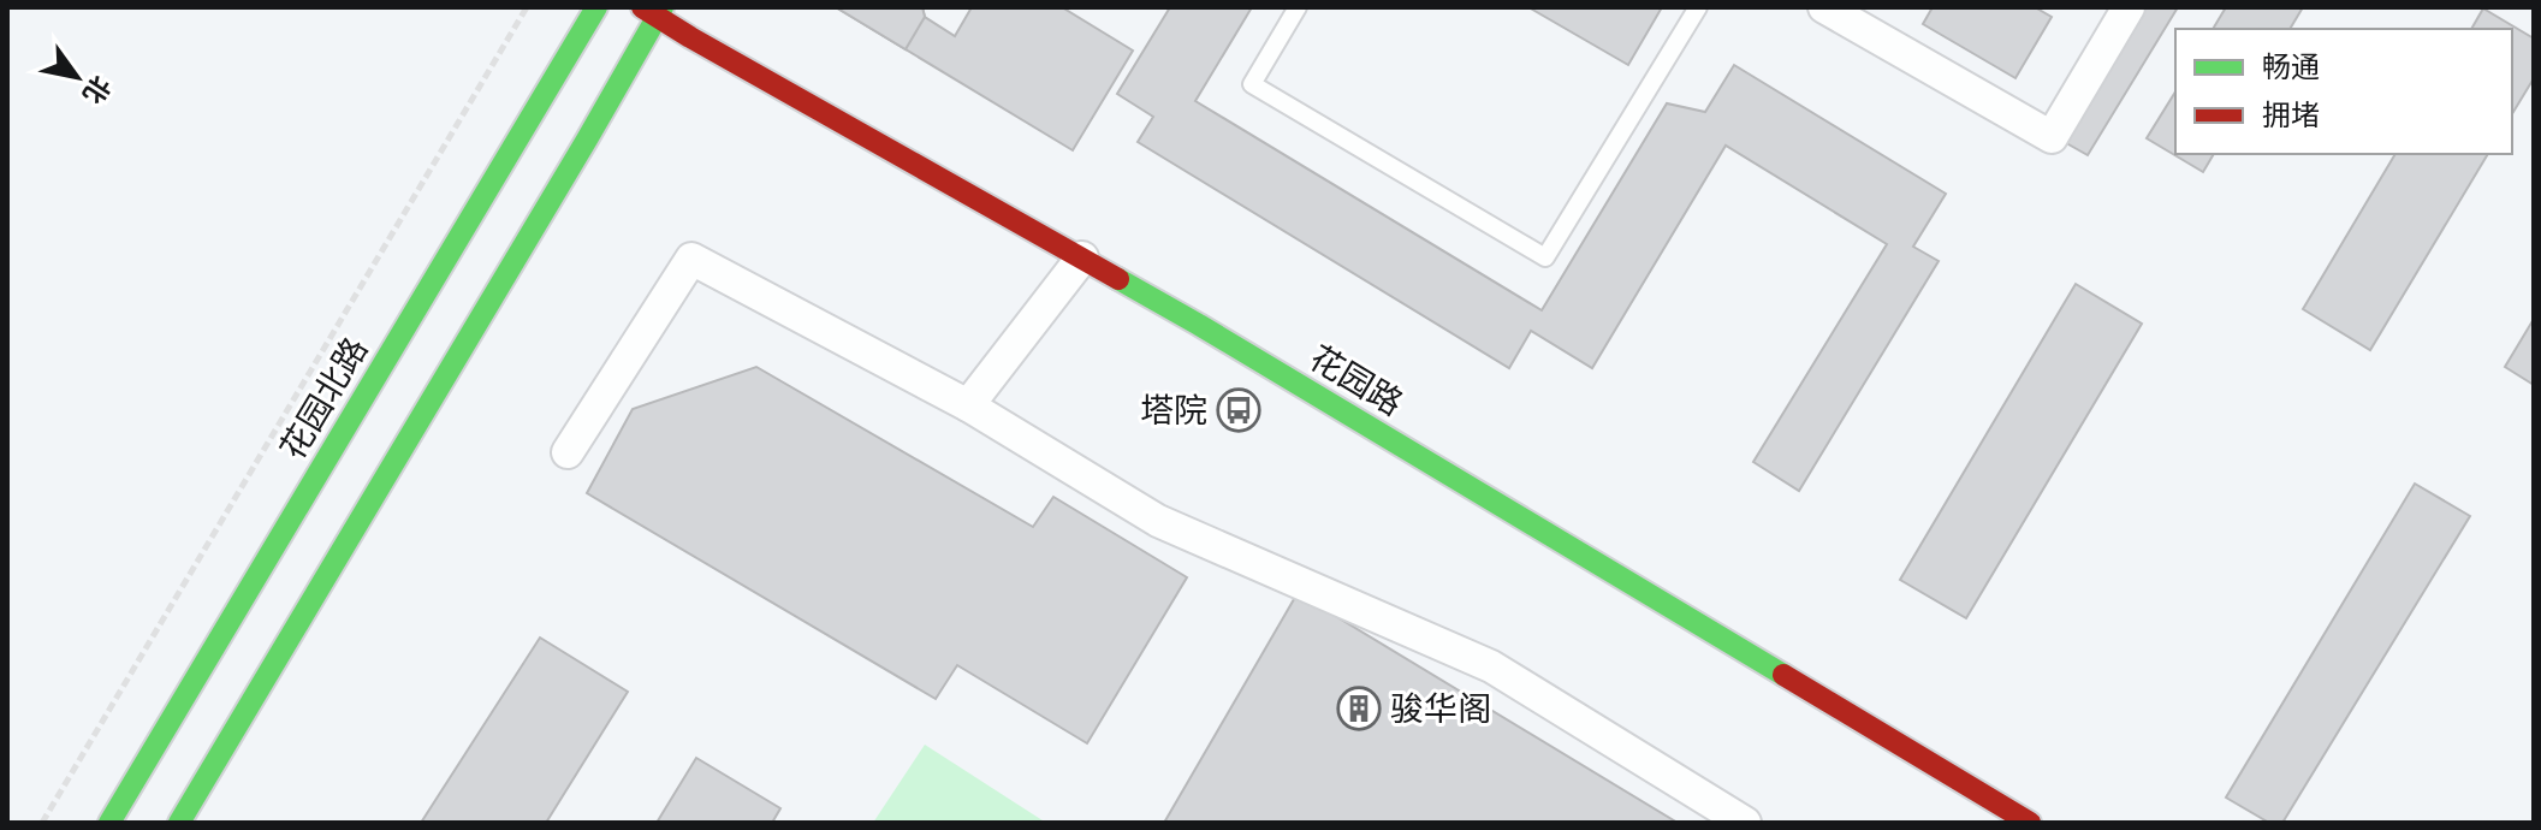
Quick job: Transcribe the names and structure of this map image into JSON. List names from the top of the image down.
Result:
{
  "streets": {
    "street": ["花园路", "花园北路"]
  },
  "places": {
    "bus stop": ["塔院"],
    "building": ["骏华阁"]
  },
  "legend": ["畅通", "拥堵"],
  "north": "bottom right"
}
